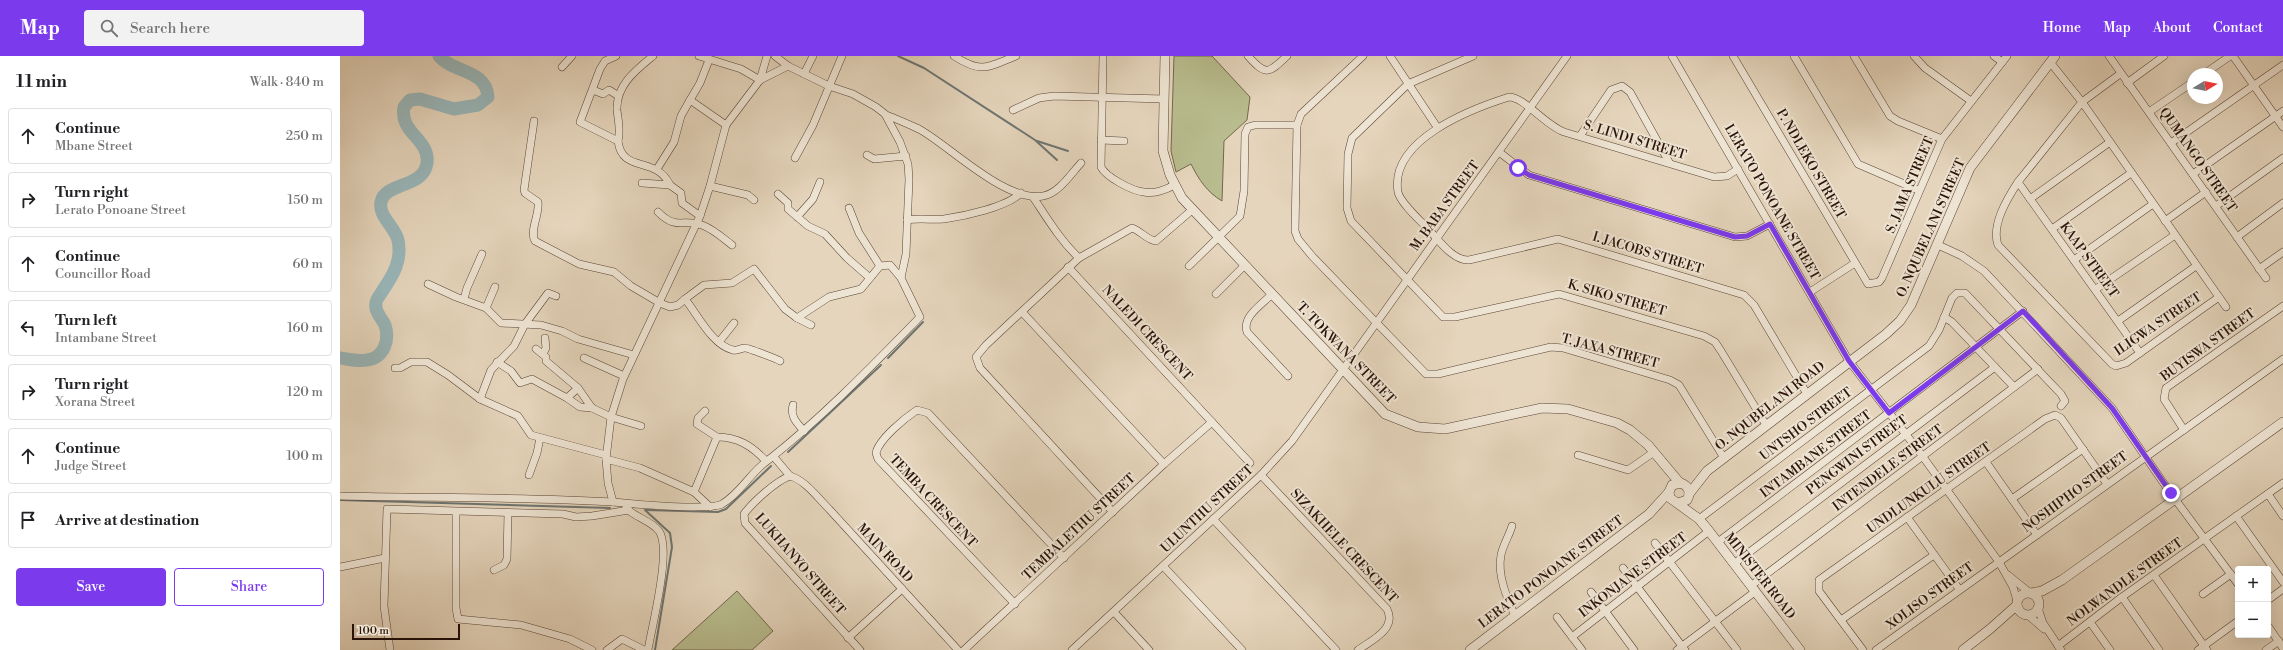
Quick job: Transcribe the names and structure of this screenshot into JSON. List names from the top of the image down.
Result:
{
  "streets": {
    "street": [
      "S. LINDI STREET",
      "QUMANGO STREET",
      "P. NDLEKO STREET",
      "S. JAMA STREET",
      "LERATO PONOANE STREET",
      "M. BABA STREET",
      "O. NQUBELANI STREET",
      "I. JACOBS STREET",
      "KAAP STREET",
      "K. SIKO STREET",
      "ILIGWA STREET",
      "NALEDI CRESCENT",
      "BUYISWA STREET",
      "T. JAXA STREET",
      "T. TOKWANA STREET",
      "O. NQUBELANI ROAD",
      "UNTSHO STREET",
      "INTAMBANE STREET",
      "PENGWINI STREET",
      "INTENDELE STREET",
      "UNDLUNKULU STREET",
      "NOSHIPHO STREET",
      "TEMBA CRESCENT",
      "ULUNTHU STREET",
      "TEMBALETHU STREET",
      "SIZAKHELE CRESCENT",
      "MAIN ROAD",
      "LUKHANYO STREET",
      "INKONJANE STREET",
      "MINISTER ROAD",
      "NOLWANDLE STREET",
      "XOLISO STREET"
    ]
  },
  "crossings": [
    ["S. LINDI STREET", "LERATO PONOANE STREET"],
    ["S. LINDI STREET", "M. BABA STREET"],
    ["P. NDLEKO STREET", "S. JAMA STREET"],
    ["LERATO PONOANE STREET", "O. NQUBELANI STREET"],
    ["LERATO PONOANE STREET", "T. TOKWANA STREET"],
    ["LERATO PONOANE STREET", "O. NQUBELANI ROAD"],
    ["LERATO PONOANE STREET", "UNTSHO STREET"],
    ["LERATO PONOANE STREET", "INTAMBANE STREET"],
    ["LERATO PONOANE STREET", "PENGWINI STREET"],
    ["LERATO PONOANE STREET", "INTENDELE STREET"],
    ["LERATO PONOANE STREET", "UNDLUNKULU STREET"],
    ["LERATO PONOANE STREET", "NOSHIPHO STREET"],
    ["LERATO PONOANE STREET", "MINISTER ROAD"],
    ["LERATO PONOANE STREET", "XOLISO STREET"],
    ["M. BABA STREET", "I. JACOBS STREET"],
    ["M. BABA STREET", "K. SIKO STREET"],
    ["M. BABA STREET", "T. JAXA STREET"],
    ["M. BABA STREET", "T. TOKWANA STREET"],
    ["M. BABA STREET", "ULUNTHU STREET"],
    ["O. NQUBELANI STREET", "ILIGWA STREET"],
    ["O. NQUBELANI STREET", "O. NQUBELANI ROAD"],
    ["I. JACOBS STREET", "O. NQUBELANI ROAD"],
    ["KAAP STREET", "ILIGWA STREET"],
    ["K. SIKO STREET", "O. NQUBELANI ROAD"],
    ["NALEDI CRESCENT", "TEMBALETHU STREET"],
    ["BUYISWA STREET", "NOSHIPHO STREET"],
    ["T. JAXA STREET", "O. NQUBELANI ROAD"],
    ["T. TOKWANA STREET", "O. NQUBELANI ROAD"],
    ["T. TOKWANA STREET", "ULUNTHU STREET"],
    ["T. TOKWANA STREET", "MINISTER ROAD"],
    ["O. NQUBELANI ROAD", "MINISTER ROAD"],
    ["UNTSHO STREET", "INTAMBANE STREET"],
    ["UNTSHO STREET", "MINISTER ROAD"],
    ["INTAMBANE STREET", "MINISTER ROAD"],
    ["PENGWINI STREET", "MINISTER ROAD"],
    ["INTENDELE STREET", "MINISTER ROAD"],
    ["NOSHIPHO STREET", "XOLISO STREET"],
    ["TEMBA CRESCENT", "TEMBALETHU STREET"],
    ["ULUNTHU STREET", "SIZAKHELE CRESCENT"],
    ["MAIN ROAD", "LUKHANYO STREET"],
    ["INKONJANE STREET", "MINISTER ROAD"]
  ],
  "scale_bar": "100 m",
  "north": "right",
  "page": {
    "header": "Map",
    "search": "Search here",
    "nav": [
      "Home",
      "Map",
      "About",
      "Contact"
    ],
    "heading": ["11 min", "Walk · 840 m"],
    "list": [
      ["Continue", "Mbane Street", "250 m"],
      ["Turn right", "Lerato Ponoane Street", "150 m"],
      ["Continue", "Councillor Road", "60 m"],
      ["Turn left", "Intambane Street", "160 m"],
      ["Turn right", "Xorana Street", "120 m"],
      ["Continue", "Judge Street", "100 m"],
      "Arrive at destination"
    ],
    "buttons": ["Save", "Share"],
    "map_buttons": ["+", "−"],
    "scale": "100 m"
  }
}
